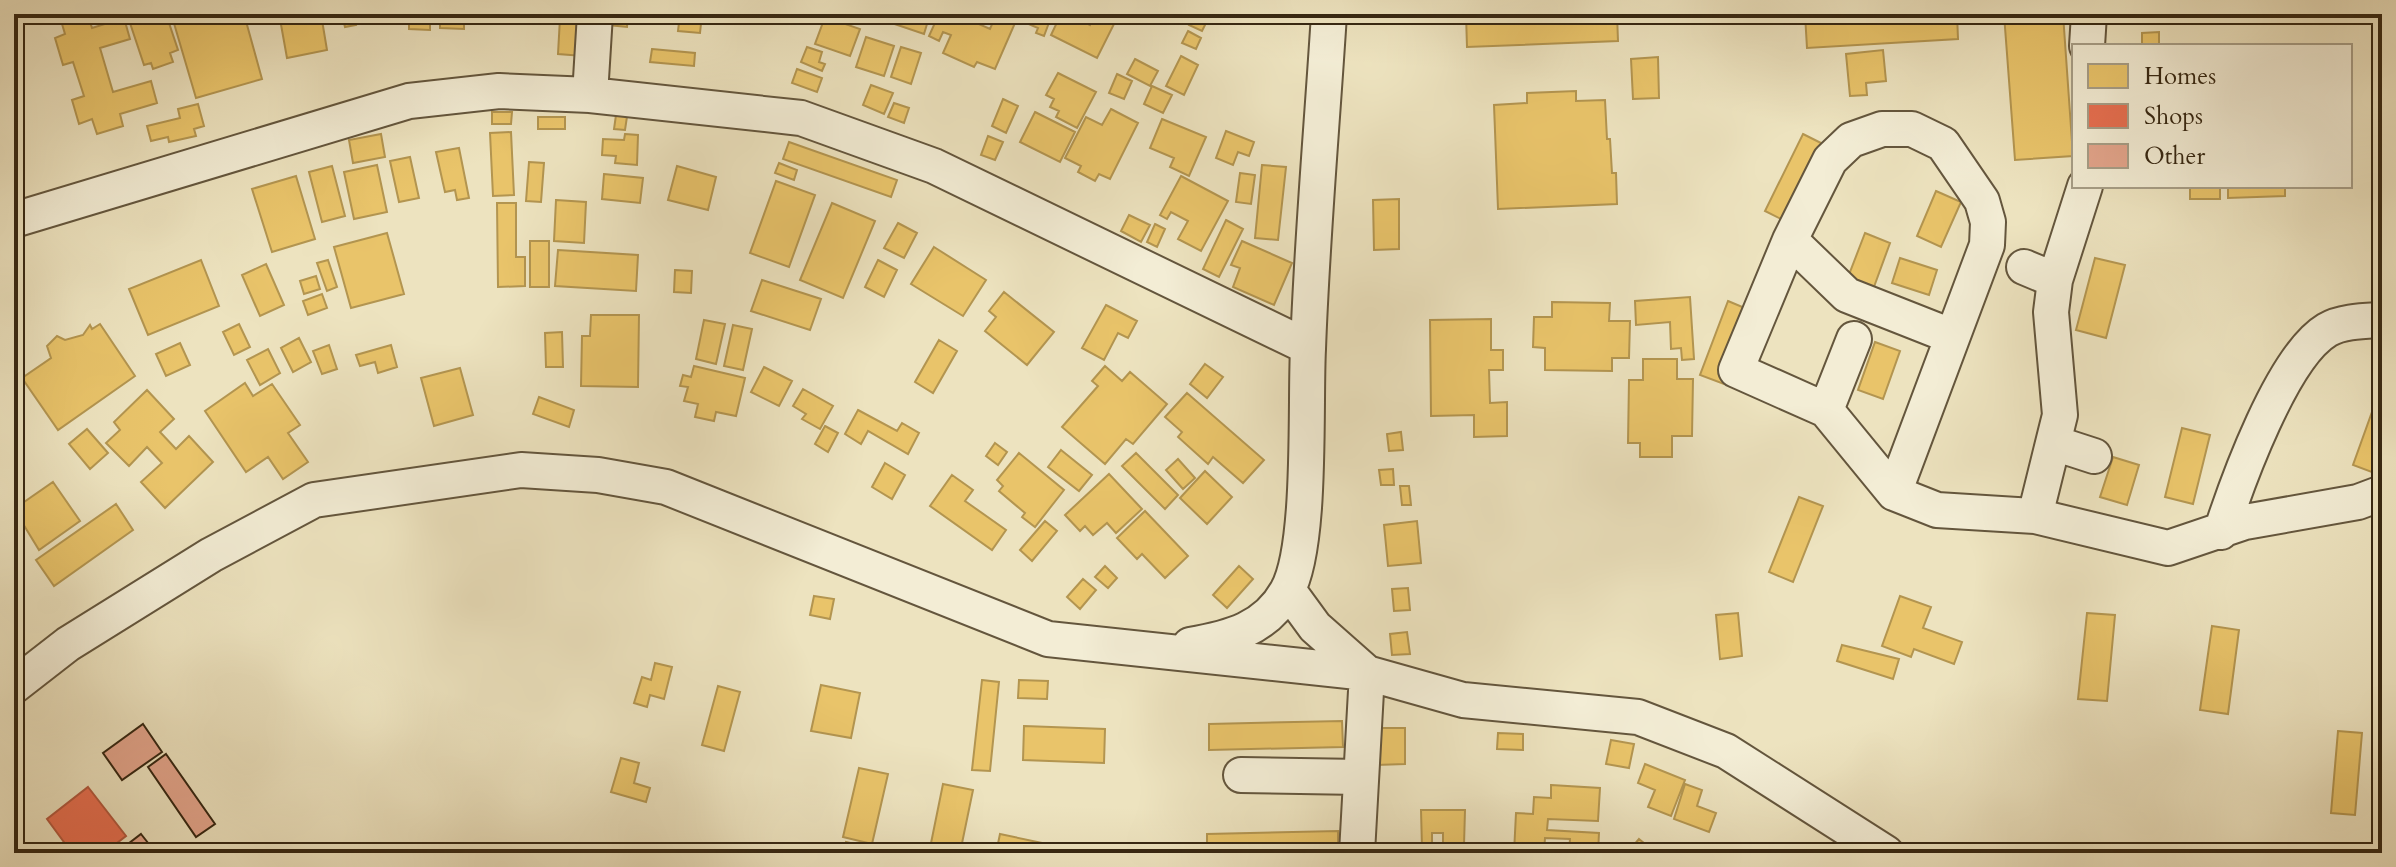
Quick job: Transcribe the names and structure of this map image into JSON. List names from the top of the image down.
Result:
{
  "legend": ["Homes", "Shops", "Other"]
}
